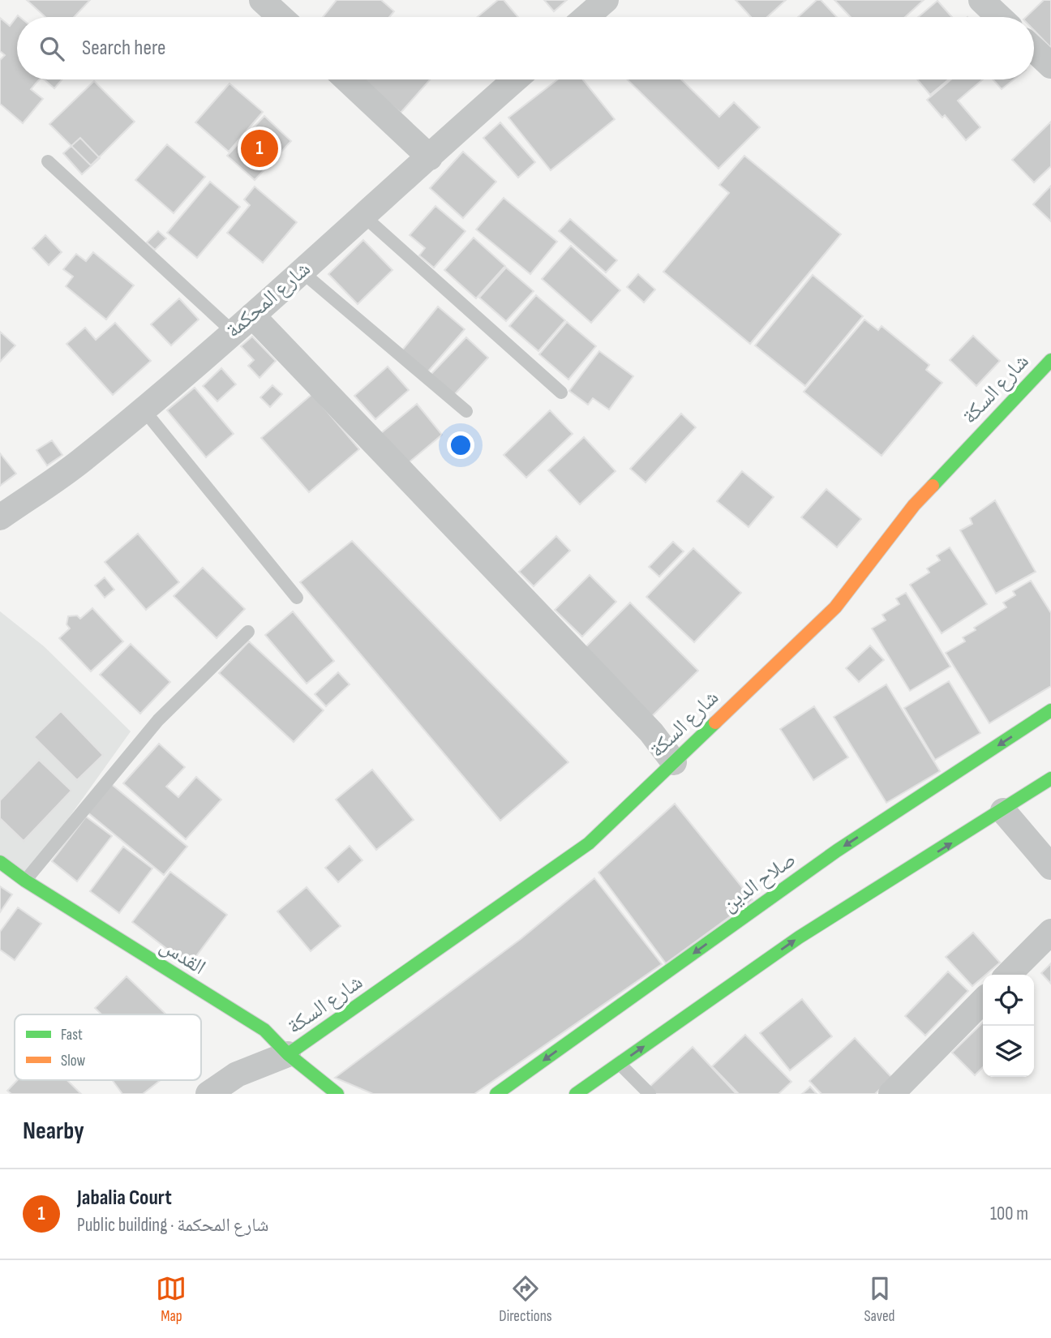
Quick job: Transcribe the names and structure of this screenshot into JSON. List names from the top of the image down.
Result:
{
  "streets": {
    "main road": ["شارع السكة", "صلاح الدين", "القدس"],
    "street": ["شارع المحكمة"]
  },
  "crossings": [
    ["شارع السكة", "القدس"]
  ],
  "legend": ["Fast", "Slow"],
  "page": {
    "search": "Search here",
    "pins": "1",
    "heading": "Nearby",
    "list": [
      {
        "mark": "1",
        "name": "Jabalia Court",
        "note": "Public building · شارع المحكمة",
        "value": "100 m"
      }
    ],
    "nav": ["Map", "Directions", "Saved"]
  }
}
